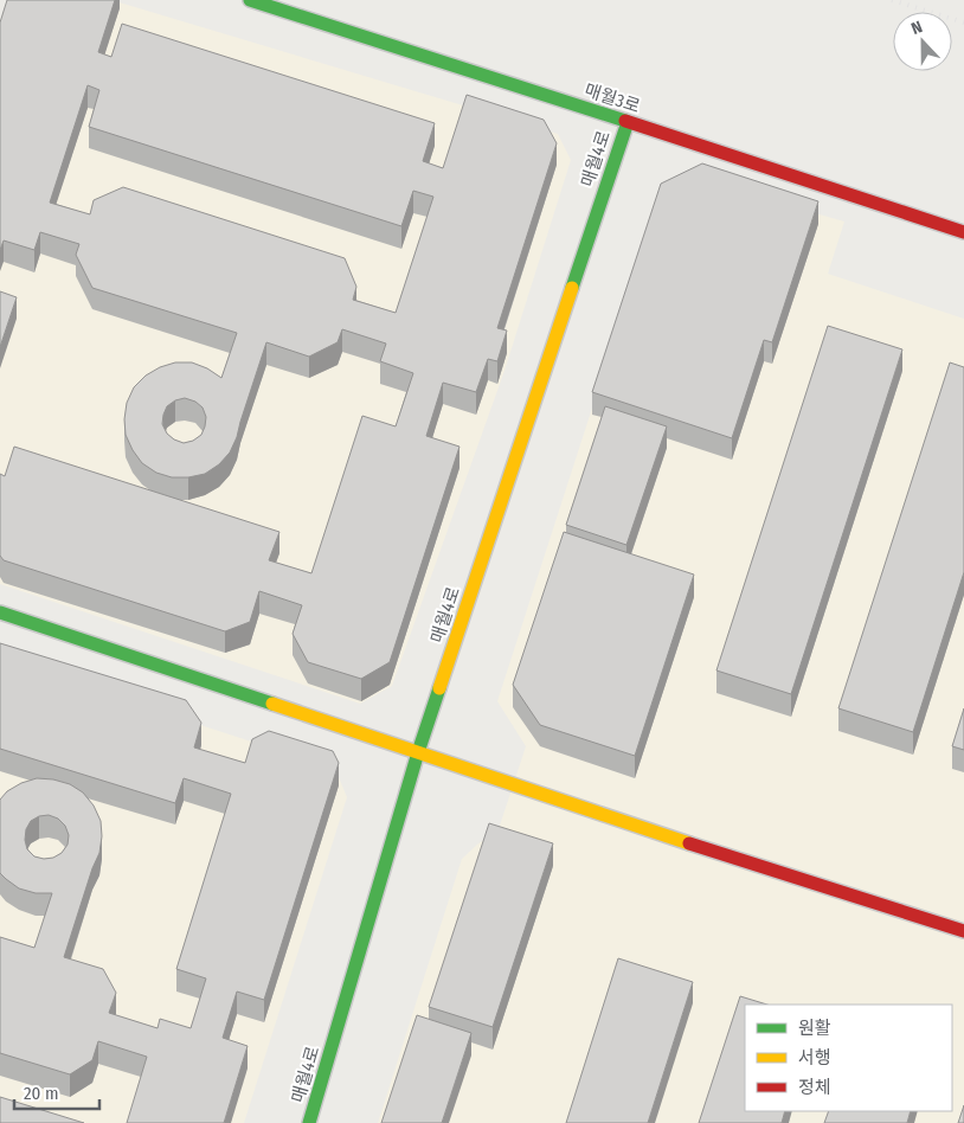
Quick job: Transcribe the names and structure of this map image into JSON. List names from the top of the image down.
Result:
{
  "streets": {
    "street": ["매월3로", "매월4로"]
  },
  "crossings": [
    ["매월3로", "매월4로"]
  ],
  "legend": ["원활", "서행", "정체"],
  "scale_bar": "20 m",
  "north": "top"
}
